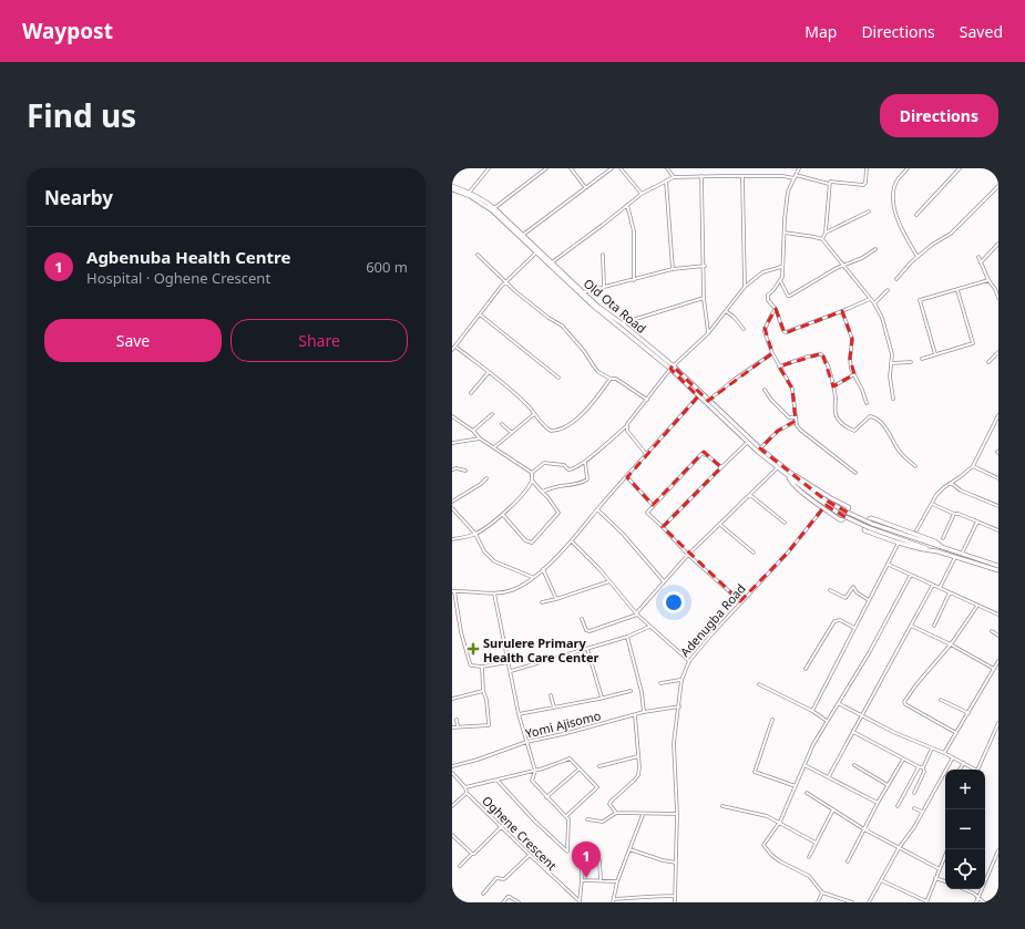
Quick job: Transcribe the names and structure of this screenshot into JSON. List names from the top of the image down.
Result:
{
  "streets": {
    "street": [
      "Old Ota Road",
      "Adenugba Road",
      "Yomi Ajisomo",
      "Oghene Crescent"
    ]
  },
  "crossings": [
    ["Adenugba Road", "Yomi Ajisomo"]
  ],
  "places": {
    "health": ["Surulere Primary Health Care Center"]
  },
  "page": {
    "header": "Waypost",
    "nav": ["Map", "Directions", "Saved"],
    "title": "Find us",
    "buttons": [
      "Directions",
      ["Save", "Share"]
    ],
    "heading": "Nearby",
    "list": [
      {
        "mark": "1",
        "name": "Agbenuba Health Centre",
        "note": "Hospital · Oghene Crescent",
        "value": "600 m"
      }
    ],
    "map_buttons": ["+", "−"],
    "pins": "1"
  }
}
